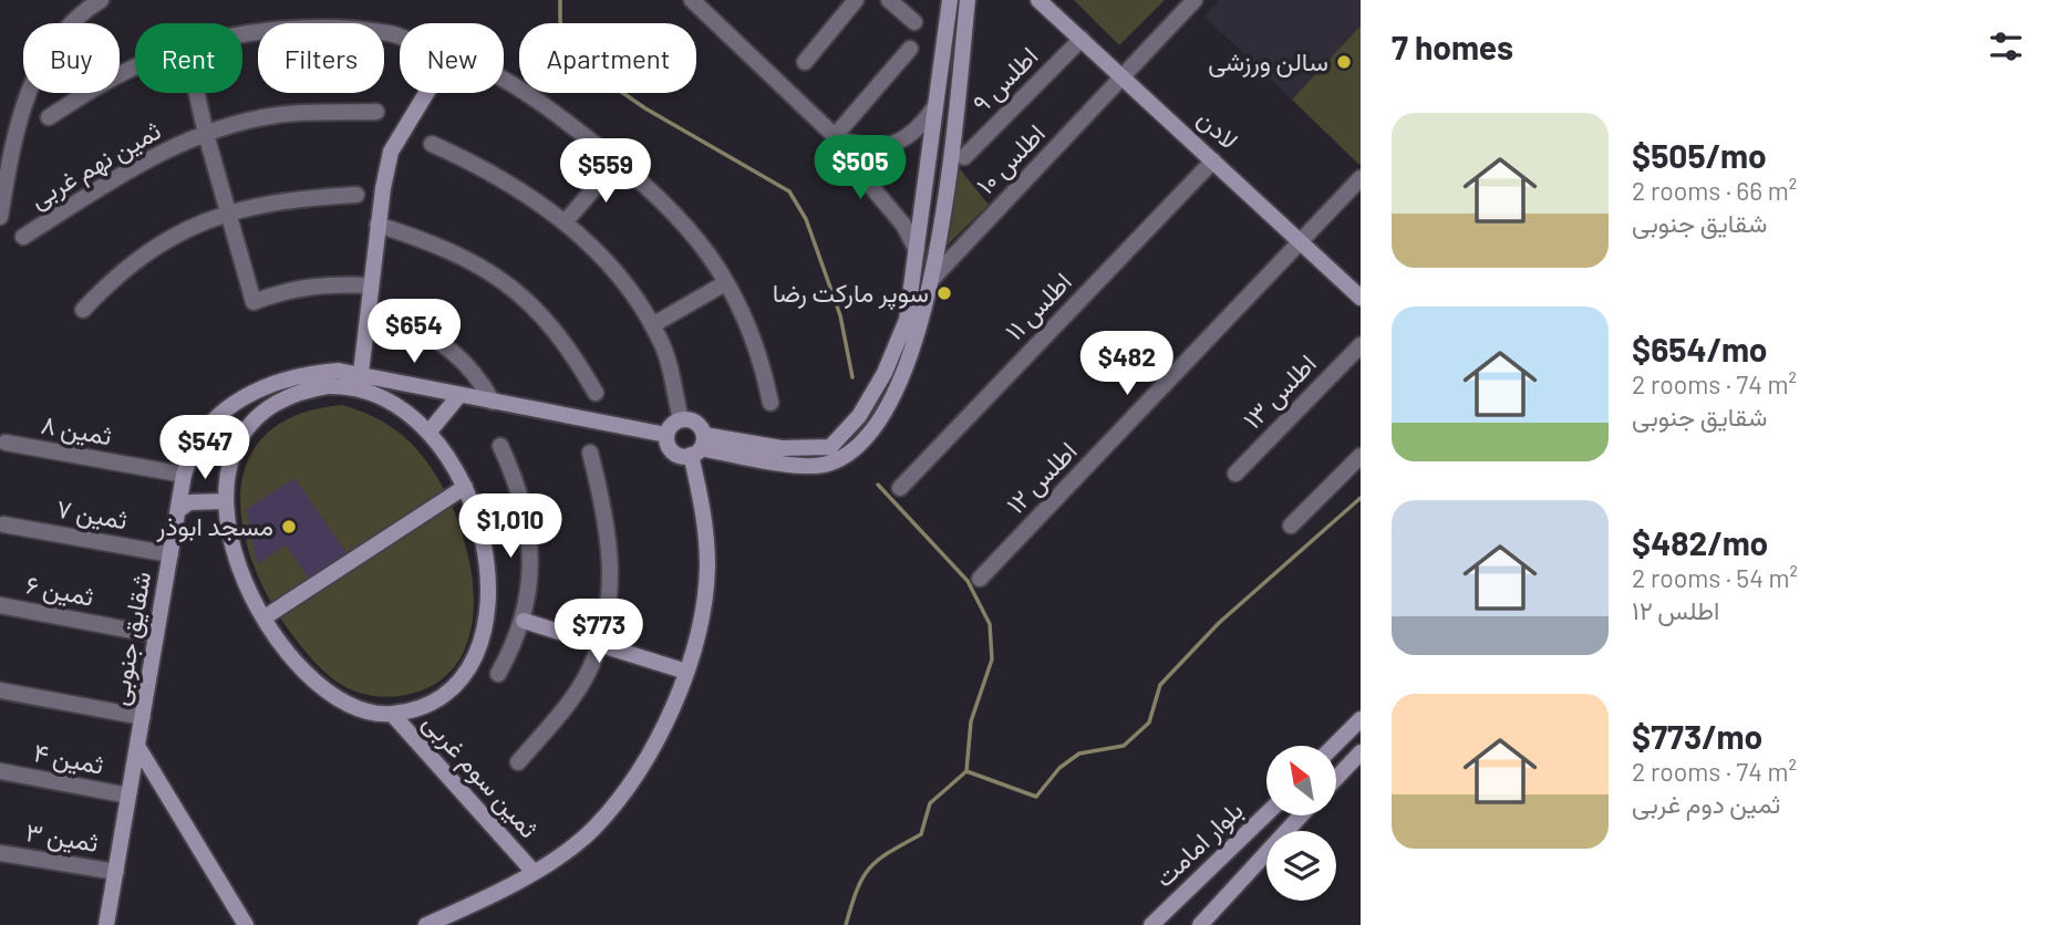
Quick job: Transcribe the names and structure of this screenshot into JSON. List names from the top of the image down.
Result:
{
  "streets": {
    "street": [
      "اطلس ۹",
      "لادن",
      "اطلس ۱۰",
      "ثمین نهم غربی",
      "اطلس ۱۱",
      "اطلس ۱۳",
      "ثمین ۸",
      "اطلس ۱۲",
      "ثمین ۷",
      "ثمین ۶",
      "شقایق جنوبی",
      "ثمین ۴",
      "ثمین سوم غربی",
      "ثمین ۳",
      "بلوار امامت"
    ]
  },
  "crossings": [
    ["اطلس ۹", "لادن"],
    ["لادن", "اطلس ۱۰"],
    ["لادن", "اطلس ۱۱"],
    ["لادن", "اطلس ۱۲"],
    ["ثمین ۸", "شقایق جنوبی"],
    ["ثمین ۷", "شقایق جنوبی"],
    ["ثمین ۶", "شقایق جنوبی"],
    ["شقایق جنوبی", "ثمین ۴"],
    ["شقایق جنوبی", "ثمین ۳"]
  ],
  "places": ["سالن ورزشی", "سوپر مارکت رضا", "مسجد ابوذر"],
  "north": "top left",
  "page": {
    "heading": "7 homes",
    "chip": [
      "Buy",
      "Rent",
      "Filters",
      "New",
      "Apartment"
    ],
    "list": [
      {
        "name": "$505/mo",
        "note": "2 rooms · 66 m² · شقایق جنوبی"
      },
      {
        "name": "$654/mo",
        "note": "2 rooms · 74 m² · شقایق جنوبی"
      },
      {
        "name": "$482/mo",
        "note": "2 rooms · 54 m² · اطلس ۱۲"
      },
      {
        "name": "$773/mo",
        "note": "2 rooms · 74 m² · ثمین دوم غربی"
      }
    ],
    "price": [
      "$505",
      "$559",
      "$654",
      "$482",
      "$547",
      "$1,010",
      "$773"
    ]
  }
}
